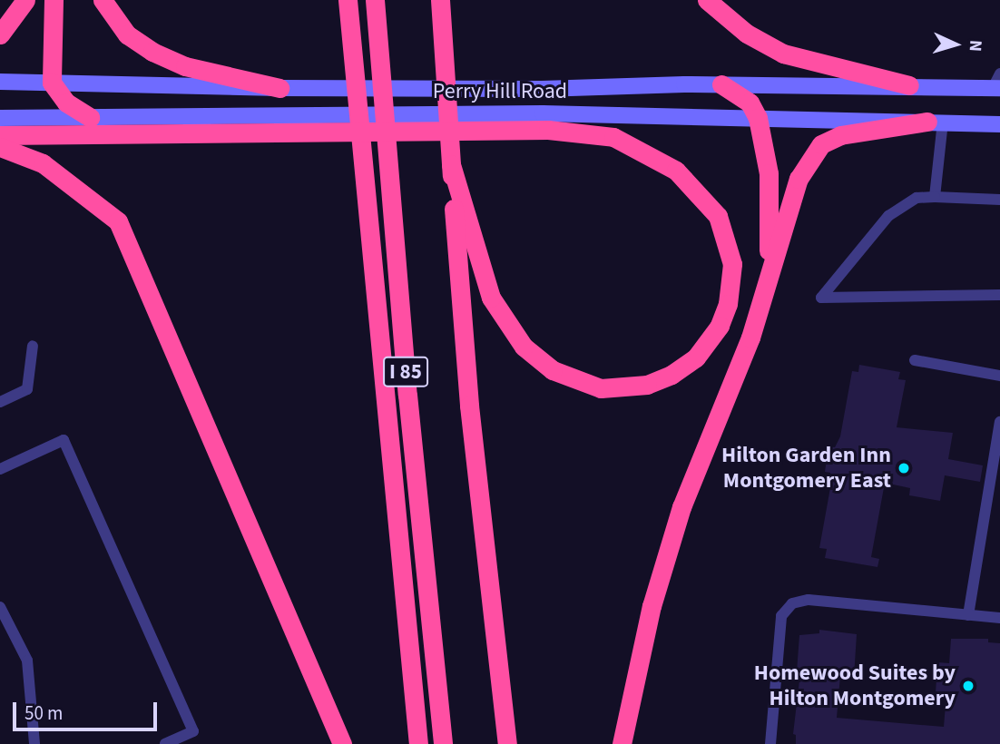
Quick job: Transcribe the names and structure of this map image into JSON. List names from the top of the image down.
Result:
{
  "streets": {
    "highway": ["I 85"],
    "main road": ["Perry Hill Road"]
  },
  "places": ["Hilton Garden Inn Montgomery East", "Homewood Suites by Hilton Montgomery"],
  "scale_bar": "50 m",
  "north": "right"
}
